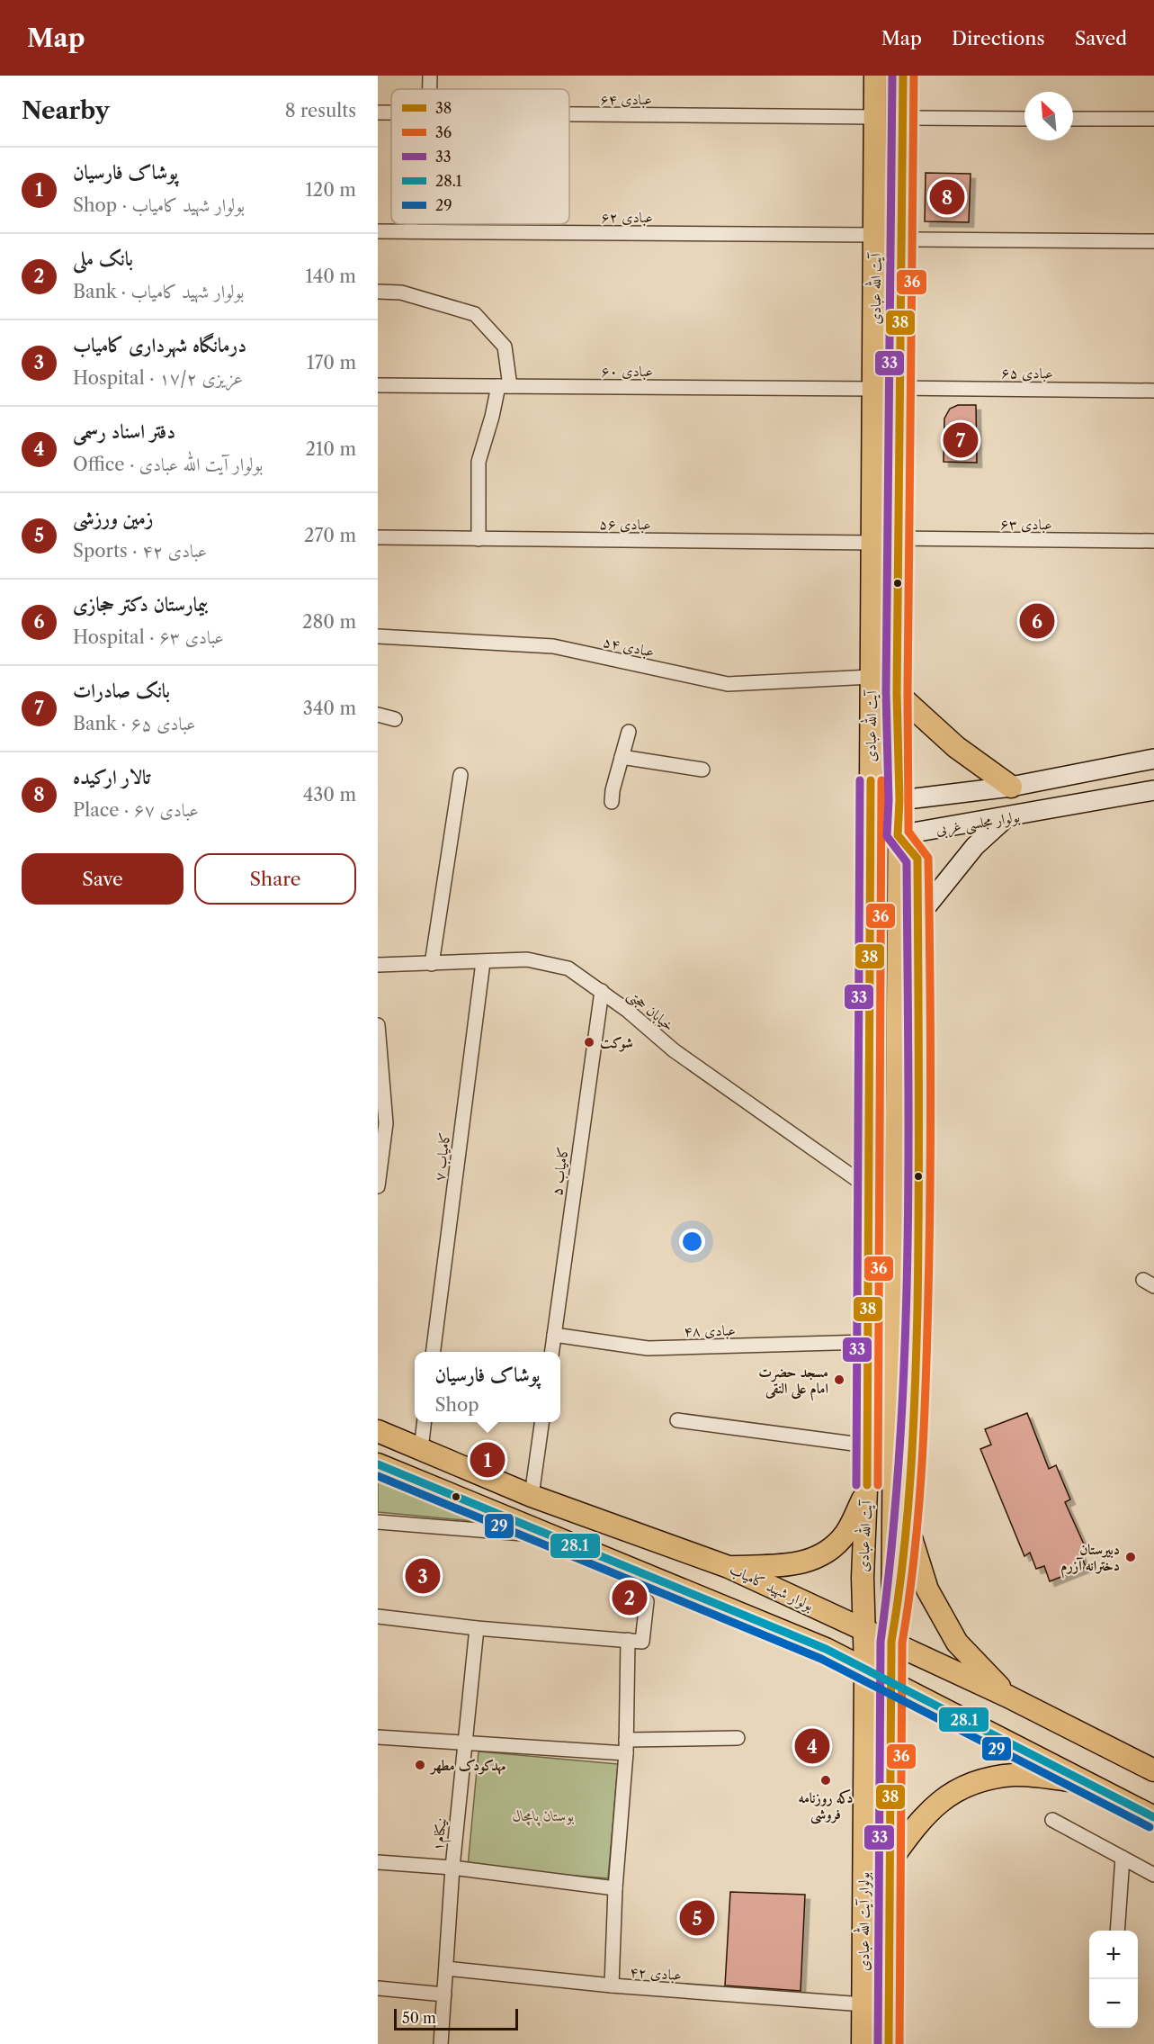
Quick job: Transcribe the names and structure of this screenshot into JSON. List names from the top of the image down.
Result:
{
  "streets": {
    "main road": [
      "آیت الله عبادی",
      "بولوار مجلسی غربی",
      "بولوار شهید کامیاب",
      "بولوار آیت الله عبادی"
    ],
    "street": [
      "عبادی ۶۴",
      "عبادی ۶۲",
      "عبادی ۶۰",
      "عبادی ۶۵",
      "عبادی ۵۶",
      "عبادی ۶۳",
      "عبادی ۵۴",
      "خیابان حجتی",
      "کامیاب ۷",
      "کامیاب ۵",
      "عبادی ۴۸",
      "نیکنام۱",
      "عبادی ۴۲"
    ]
  },
  "crossings": [
    ["عبادی ۶۴", "آیت الله عبادی"],
    ["عبادی ۶۲", "آیت الله عبادی"],
    ["آیت الله عبادی", "عبادی ۶۰"],
    ["آیت الله عبادی", "عبادی ۶۵"],
    ["آیت الله عبادی", "عبادی ۵۶"],
    ["آیت الله عبادی", "عبادی ۶۳"],
    ["آیت الله عبادی", "عبادی ۵۴"],
    ["آیت الله عبادی", "بولوار مجلسی غربی"],
    ["آیت الله عبادی", "خیابان حجتی"],
    ["آیت الله عبادی", "عبادی ۴۸"],
    ["آیت الله عبادی", "بولوار شهید کامیاب"],
    ["آیت الله عبادی", "بولوار آیت الله عبادی"],
    ["بولوار مجلسی غربی", "بولوار آیت الله عبادی"],
    ["خیابان حجتی", "کامیاب ۷"],
    ["خیابان حجتی", "کامیاب ۵"],
    ["کامیاب ۵", "عبادی ۴۸"],
    ["بولوار شهید کامیاب", "بولوار آیت الله عبادی"],
    ["نیکنام۱", "عبادی ۴۲"],
    ["بولوار آیت الله عبادی", "عبادی ۴۲"]
  ],
  "parks": ["بوستان پامچال"],
  "places": [
    "شوكت",
    "مسجد حضرت امام علی النقی",
    "دبیرستان دخترانه آزرم",
    "مهدکودک مطهر",
    "دکه روزنامه فروشی"
  ],
  "lines": [
    "transit line 38",
    "transit line 36",
    "transit line 33",
    "transit line 28.1",
    "transit line 29"
  ],
  "legend": [
    "38",
    "36",
    "33",
    "28.1",
    "29"
  ],
  "scale_bar": "50 m",
  "north": "top left",
  "page": {
    "header": "Map",
    "nav": ["Map", "Directions", "Saved"],
    "heading": ["Nearby", "8 results"],
    "list": [
      {
        "mark": "1",
        "name": "پوشاک فارسیان",
        "note": "Shop · بولوار شهید کامیاب",
        "value": "120 m"
      },
      {
        "mark": "2",
        "name": "بانک ملی",
        "note": "Bank · بولوار شهید کامیاب",
        "value": "140 m"
      },
      {
        "mark": "3",
        "name": "درمانگاه شهرداری کامیاب",
        "note": "Hospital · عزیزی ۱۷/۲",
        "value": "170 m"
      },
      {
        "mark": "4",
        "name": "دفتر اسناد رسمی",
        "note": "Office · بولوار آیت الله عبادی",
        "value": "210 m"
      },
      {
        "mark": "5",
        "name": "زمین ورزشی",
        "note": "Sports · عبادی ۴۲",
        "value": "270 m"
      },
      {
        "mark": "6",
        "name": "بیمارستان دکتر حجازی",
        "note": "Hospital · عبادی ۶۳",
        "value": "280 m"
      },
      {
        "mark": "7",
        "name": "بانک صادرات",
        "note": "Bank · عبادی ۶۵",
        "value": "340 m"
      },
      {
        "mark": "8",
        "name": "تالار ارکیده",
        "note": "Place · عبادی ۶۷",
        "value": "430 m"
      }
    ],
    "pins": [
      "8",
      "7",
      "6",
      "1",
      "3",
      "2",
      "4",
      "5"
    ],
    "buttons": ["Save", "Share"],
    "popup": ["پوشاک فارسیان", "Shop"],
    "map_buttons": ["+", "−"],
    "scale": "50 m"
  }
}
